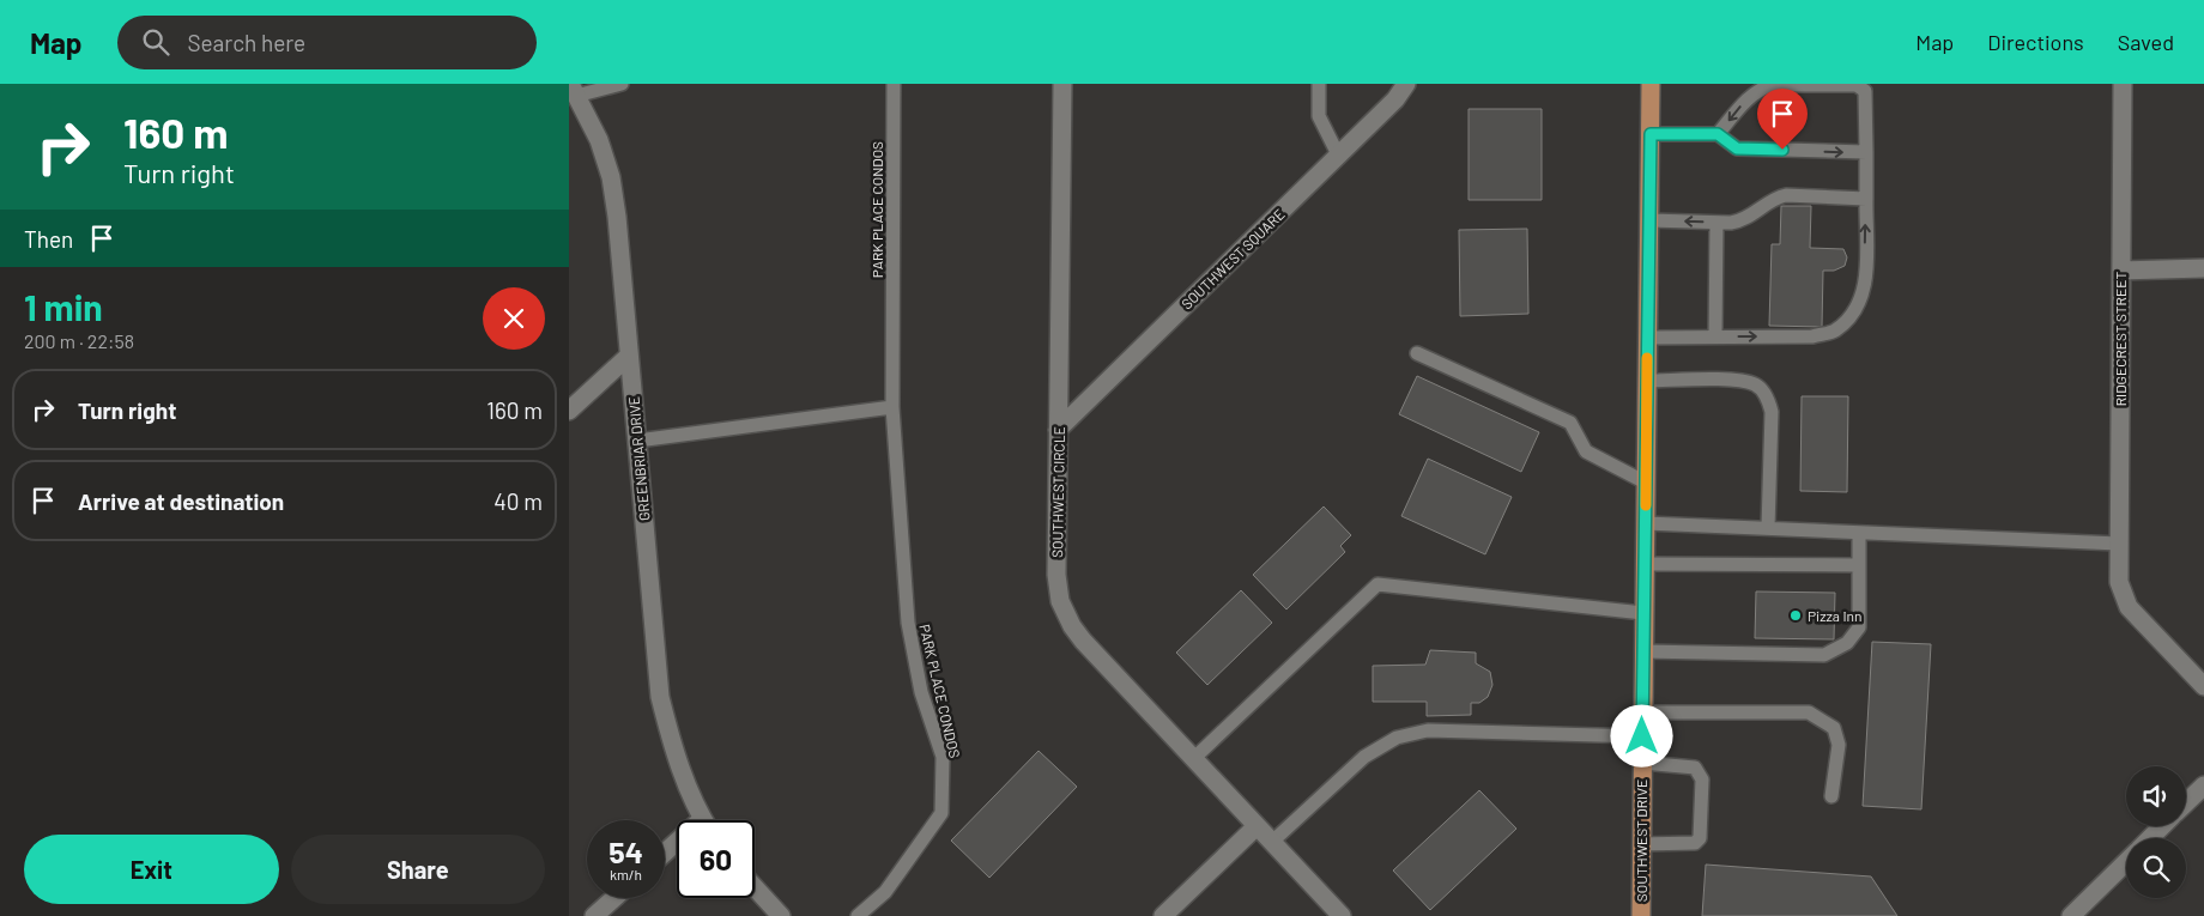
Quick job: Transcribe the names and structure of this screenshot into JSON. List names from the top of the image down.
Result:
{
  "streets": {
    "main road": ["SOUTHWEST DRIVE"],
    "street": [
      "SOUTHWEST SQUARE",
      "RIDGECREST STREET",
      "GREENBRIAR DRIVE",
      "SOUTHWEST CIRCLE"
    ],
    "lane": ["PARK PLACE CONDOS"]
  },
  "crossings": [
    ["SOUTHWEST SQUARE", "SOUTHWEST CIRCLE"]
  ],
  "places": ["Pizza Inn"],
  "page": {
    "header": "Map",
    "search": "Search here",
    "nav": ["Map", "Directions", "Saved"],
    "turn": ["160 m", "Turn right"],
    "then": "Then",
    "heading": ["1 min", "200 m · 22:58"],
    "list": [
      {
        "name": "Turn right",
        "value": "160 m"
      },
      {
        "name": "Arrive at destination",
        "value": "40 m"
      }
    ],
    "speed": "54 km/h",
    "limit": "60",
    "buttons": ["Exit", "Share"]
  }
}
